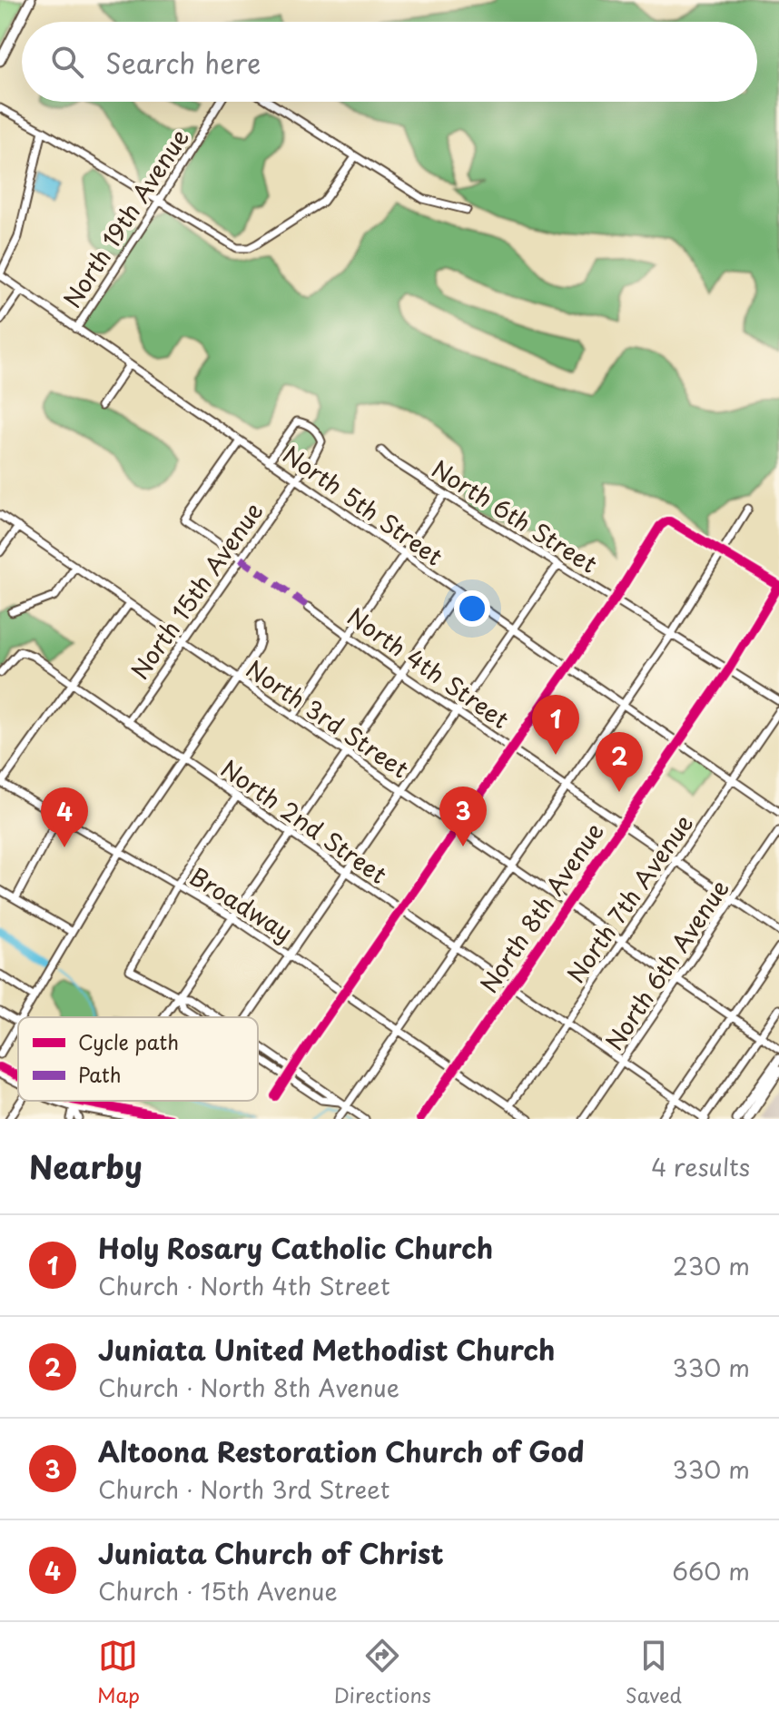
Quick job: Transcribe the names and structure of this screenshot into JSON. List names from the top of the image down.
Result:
{
  "streets": {
    "street": [
      "North 19th Avenue",
      "North 5th Street",
      "North 6th Street",
      "North 15th Avenue",
      "North 4th Street",
      "North 3rd Street",
      "North 2nd Street",
      "North 7th Avenue",
      "Broadway",
      "North 8th Avenue",
      "North 6th Avenue"
    ]
  },
  "crossings": [
    ["North 19th Avenue", "North 5th Street"],
    ["North 5th Street", "North 15th Avenue"],
    ["North 5th Street", "North 7th Avenue"],
    ["North 5th Street", "North 8th Avenue"],
    ["North 6th Street", "North 8th Avenue"],
    ["North 15th Avenue", "North 3rd Street"],
    ["North 15th Avenue", "North 2nd Street"],
    ["North 4th Street", "North 7th Avenue"],
    ["North 4th Street", "North 8th Avenue"],
    ["North 4th Street", "North 6th Avenue"],
    ["North 3rd Street", "North 7th Avenue"],
    ["North 3rd Street", "North 8th Avenue"],
    ["North 3rd Street", "North 6th Avenue"],
    ["North 2nd Street", "North 7th Avenue"],
    ["North 2nd Street", "North 8th Avenue"],
    ["North 2nd Street", "North 6th Avenue"],
    ["North 7th Avenue", "Broadway"],
    ["Broadway", "North 8th Avenue"]
  ],
  "legend": ["Cycle path", "Path"],
  "page": {
    "search": "Search here",
    "pins": [
      "1",
      "2",
      "3",
      "4"
    ],
    "heading": ["Nearby", "4 results"],
    "list": [
      {
        "mark": "1",
        "name": "Holy Rosary Catholic Church",
        "note": "Church · North 4th Street",
        "value": "230 m"
      },
      {
        "mark": "2",
        "name": "Juniata United Methodist Church",
        "note": "Church · North 8th Avenue",
        "value": "330 m"
      },
      {
        "mark": "3",
        "name": "Altoona Restoration Church of God",
        "note": "Church · North 3rd Street",
        "value": "330 m"
      },
      {
        "mark": "4",
        "name": "Juniata Church of Christ",
        "note": "Church · 15th Avenue",
        "value": "660 m"
      }
    ],
    "nav": ["Map", "Directions", "Saved"]
  }
}
